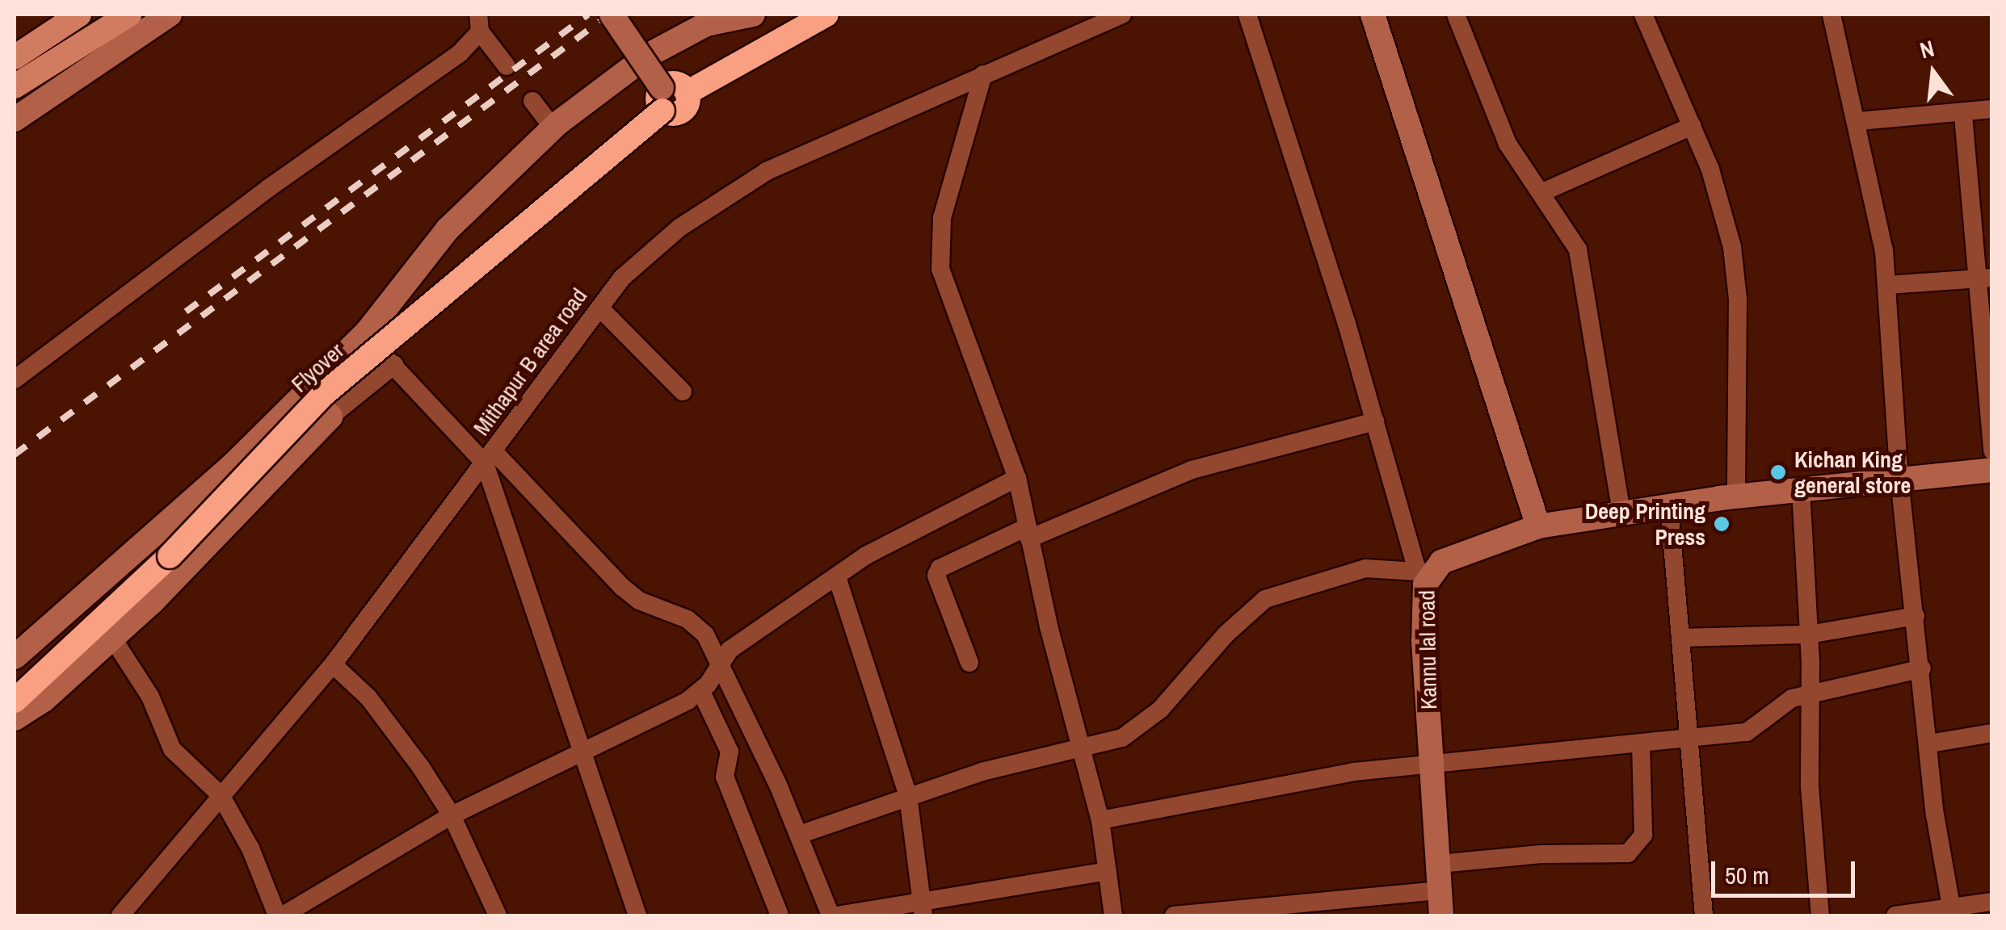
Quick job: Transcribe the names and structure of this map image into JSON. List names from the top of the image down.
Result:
{
  "streets": {
    "highway": ["Flyover"],
    "street": ["Mithapur B area road", "Kannu lal road"]
  },
  "places": ["Kichan King general store", "Deep Printing Press"],
  "scale_bar": "50 m",
  "north": "top"
}
